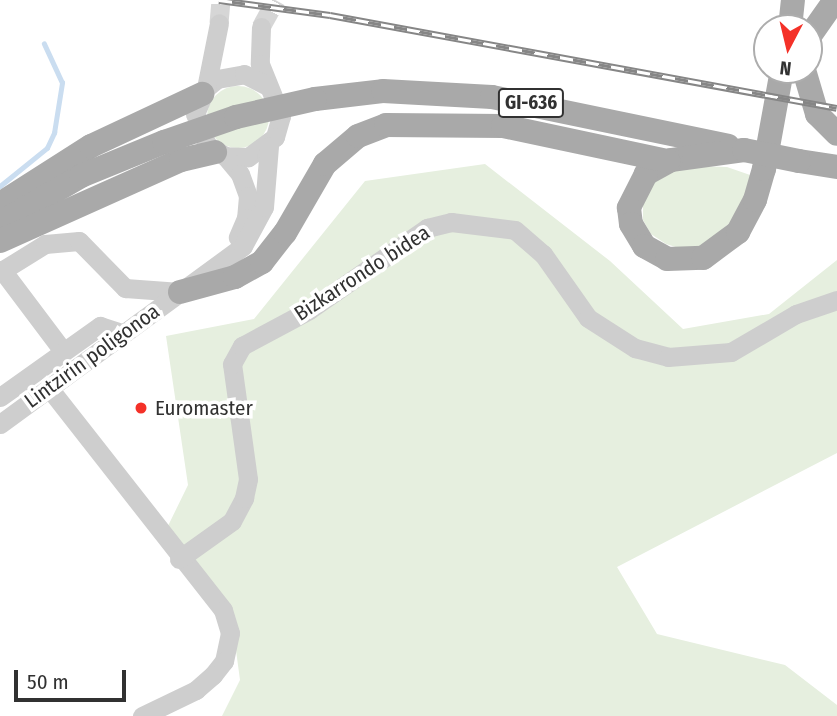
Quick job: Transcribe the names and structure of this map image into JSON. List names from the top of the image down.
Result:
{
  "streets": {
    "main road": ["GI-636"],
    "street": ["Bizkarrondo bidea", "Lintzirin poligonoa"]
  },
  "places": ["Euromaster"],
  "scale_bar": "50 m",
  "north": "bottom"
}
